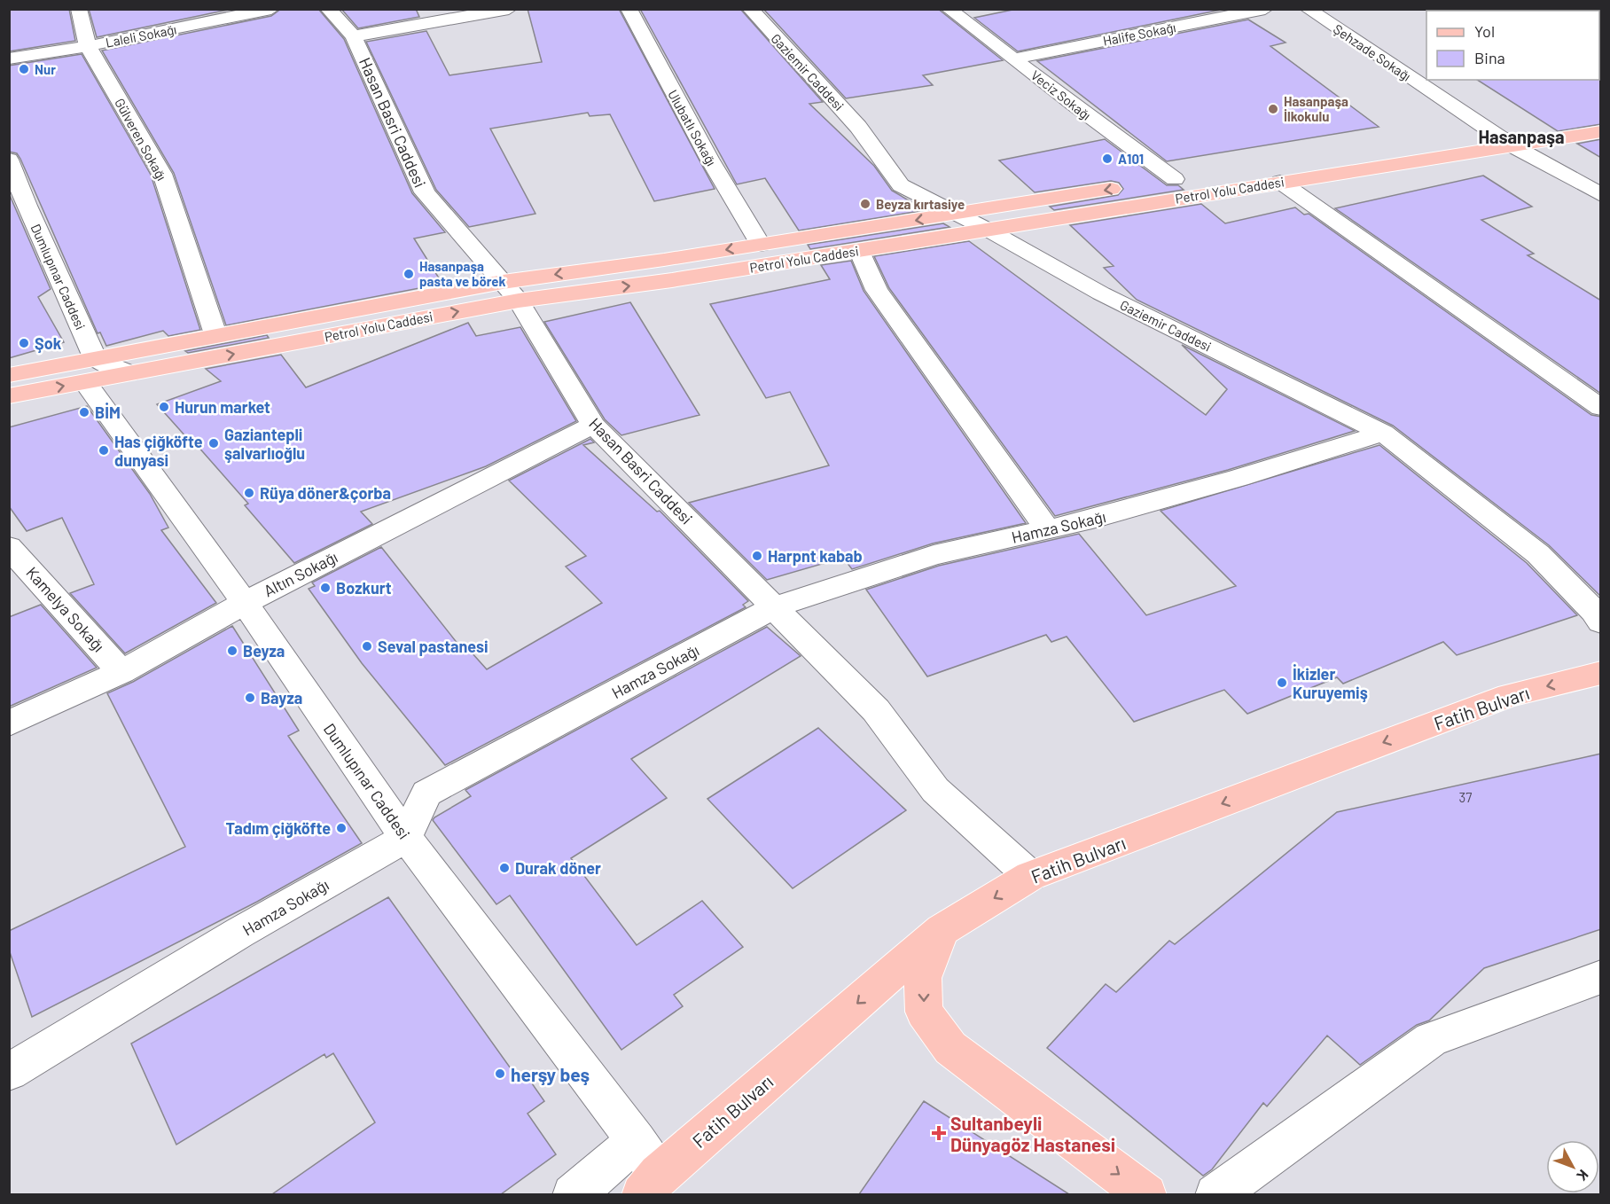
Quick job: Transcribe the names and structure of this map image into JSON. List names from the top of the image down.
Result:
{
  "streets": {
    "main road": ["Petrol Yolu Caddesi", "Fatih Bulvarı"],
    "street": [
      "Halife Sokağı",
      "Laleli Sokağı",
      "Şehzade Sokağı",
      "Gaziemir Caddesi",
      "Veciz Sokağı",
      "Hasan Basri Caddesi",
      "Ulubatlı Sokağı",
      "Gülveren Sokağı",
      "Dumlupınar Caddesi",
      "Hamza Sokağı",
      "Altın Sokağı",
      "Kamelya Sokağı"
    ]
  },
  "crossings": [
    ["Halife Sokağı", "Veciz Sokağı"],
    ["Laleli Sokağı", "Gülveren Sokağı"],
    ["Şehzade Sokağı", "Petrol Yolu Caddesi"],
    ["Gaziemir Caddesi", "Petrol Yolu Caddesi"],
    ["Gaziemir Caddesi", "Hamza Sokağı"],
    ["Veciz Sokağı", "Petrol Yolu Caddesi"],
    ["Hasan Basri Caddesi", "Petrol Yolu Caddesi"],
    ["Hasan Basri Caddesi", "Hamza Sokağı"],
    ["Hasan Basri Caddesi", "Altın Sokağı"],
    ["Hasan Basri Caddesi", "Fatih Bulvarı"],
    ["Ulubatlı Sokağı", "Petrol Yolu Caddesi"],
    ["Gülveren Sokağı", "Petrol Yolu Caddesi"],
    ["Petrol Yolu Caddesi", "Dumlupınar Caddesi"],
    ["Dumlupınar Caddesi", "Hamza Sokağı"],
    ["Dumlupınar Caddesi", "Altın Sokağı"],
    ["Dumlupınar Caddesi", "Fatih Bulvarı"],
    ["Altın Sokağı", "Kamelya Sokağı"]
  ],
  "one_way": ["Fatih Bulvarı"],
  "districts": ["Hasanpaşa"],
  "places": {
    "other": [
      "Nur",
      "Hasanpaşa İlkokulu",
      "A101",
      "Beyza kırtasiye",
      "Hasanpaşa pasta ve börek",
      "Şok",
      "Hurun market",
      "BİM",
      "Gaziantepli şalvarlıoğlu",
      "Has çiğköfte dunyasi",
      "Rüya döner&çorba",
      "Harpnt kabab",
      "Bozkurt",
      "Seval pastanesi",
      "Beyza",
      "İkizler Kuruyemiş",
      "Bayza",
      "Tadım çiğköfte",
      "Durak döner",
      "herşy beş"
    ],
    "health": ["Sultanbeyli Dünyagöz Hastanesi"]
  },
  "house_numbers": ["37"],
  "legend": ["Yol", "Bina"],
  "north": "bottom right"
}
